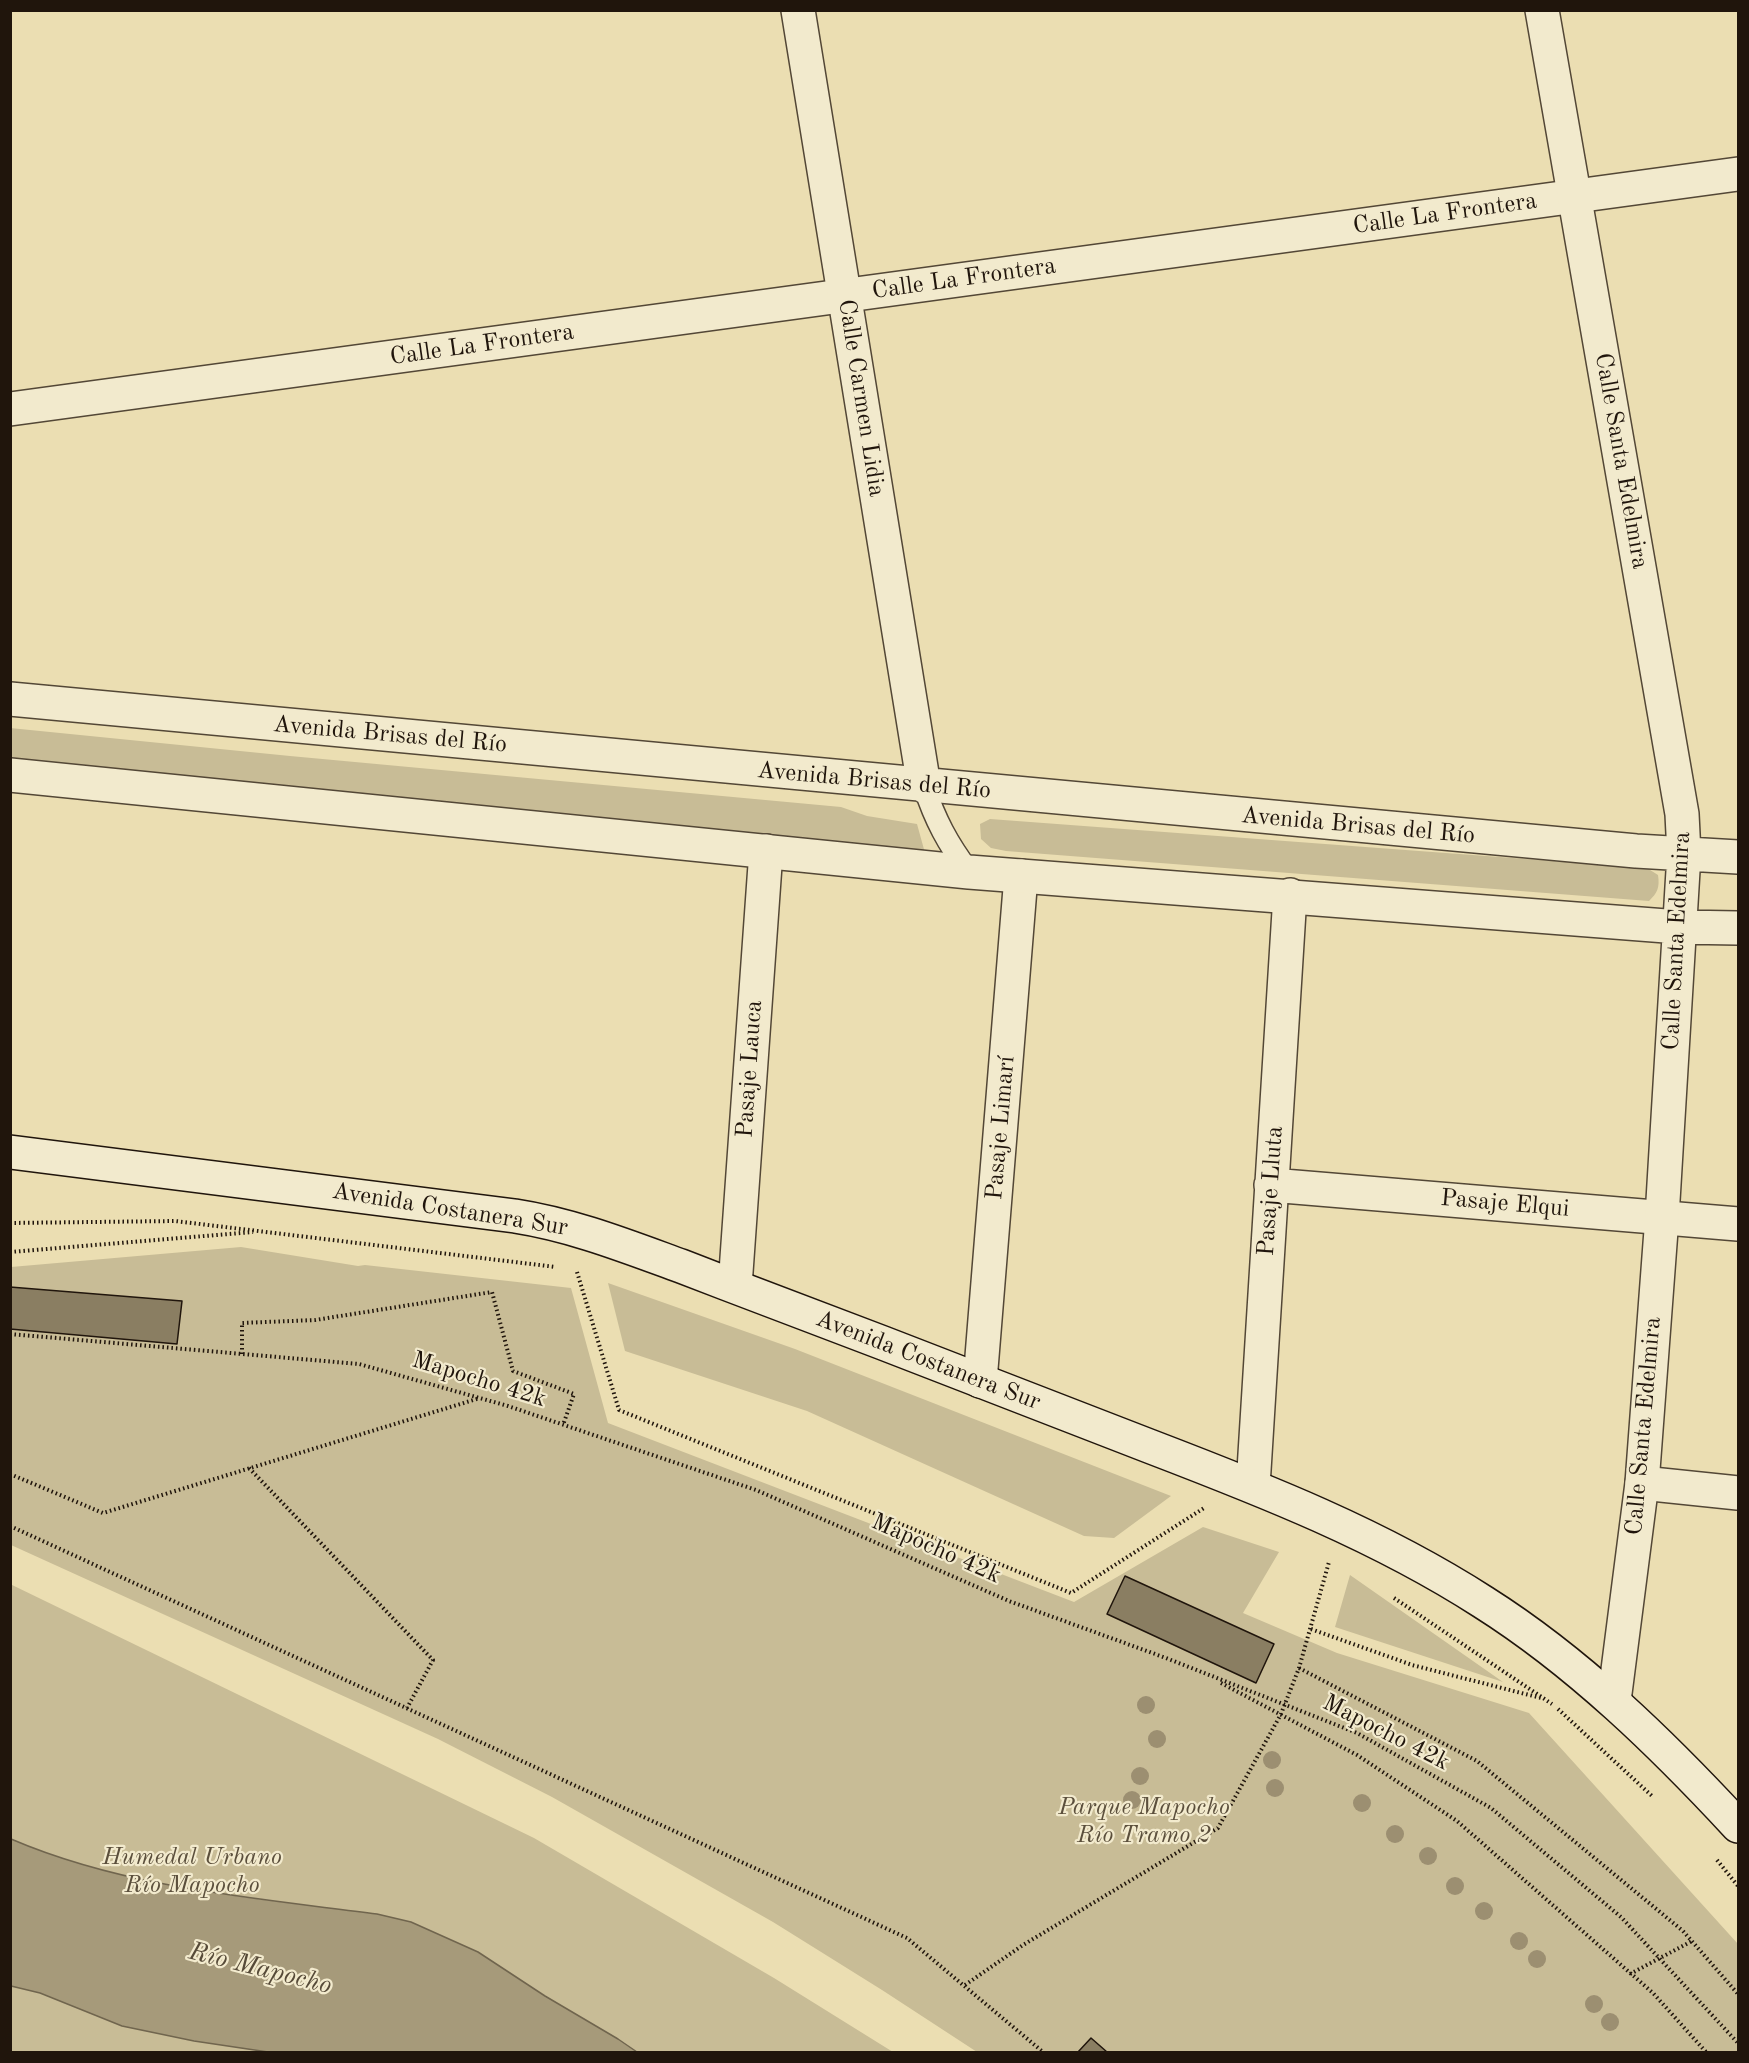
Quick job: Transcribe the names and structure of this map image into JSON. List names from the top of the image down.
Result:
{
  "streets": {
    "street": [
      "Calle La Frontera",
      "Calle Carmen Lidia",
      "Calle Santa Edelmira",
      "Avenida Brisas del Río",
      "Pasaje Lauca",
      "Pasaje Limarí",
      "Pasaje Lluta",
      "Pasaje Elqui",
      "Avenida Costanera Sur"
    ],
    "path": ["Mapocho 42k"]
  },
  "crossings": [
    ["Calle La Frontera", "Calle Carmen Lidia"],
    ["Calle La Frontera", "Calle Santa Edelmira"],
    ["Calle Carmen Lidia", "Avenida Brisas del Río"],
    ["Calle Santa Edelmira", "Avenida Brisas del Río"],
    ["Calle Santa Edelmira", "Pasaje Elqui"],
    ["Calle Santa Edelmira", "Avenida Costanera Sur"],
    ["Pasaje Lauca", "Avenida Costanera Sur"],
    ["Pasaje Limarí", "Avenida Costanera Sur"],
    ["Pasaje Lluta", "Pasaje Elqui"],
    ["Pasaje Lluta", "Avenida Costanera Sur"]
  ],
  "water": ["Río Mapocho"],
  "parks": ["Parque Mapocho Río Tramo 2", "Humedal Urbano Río Mapocho"]
}
